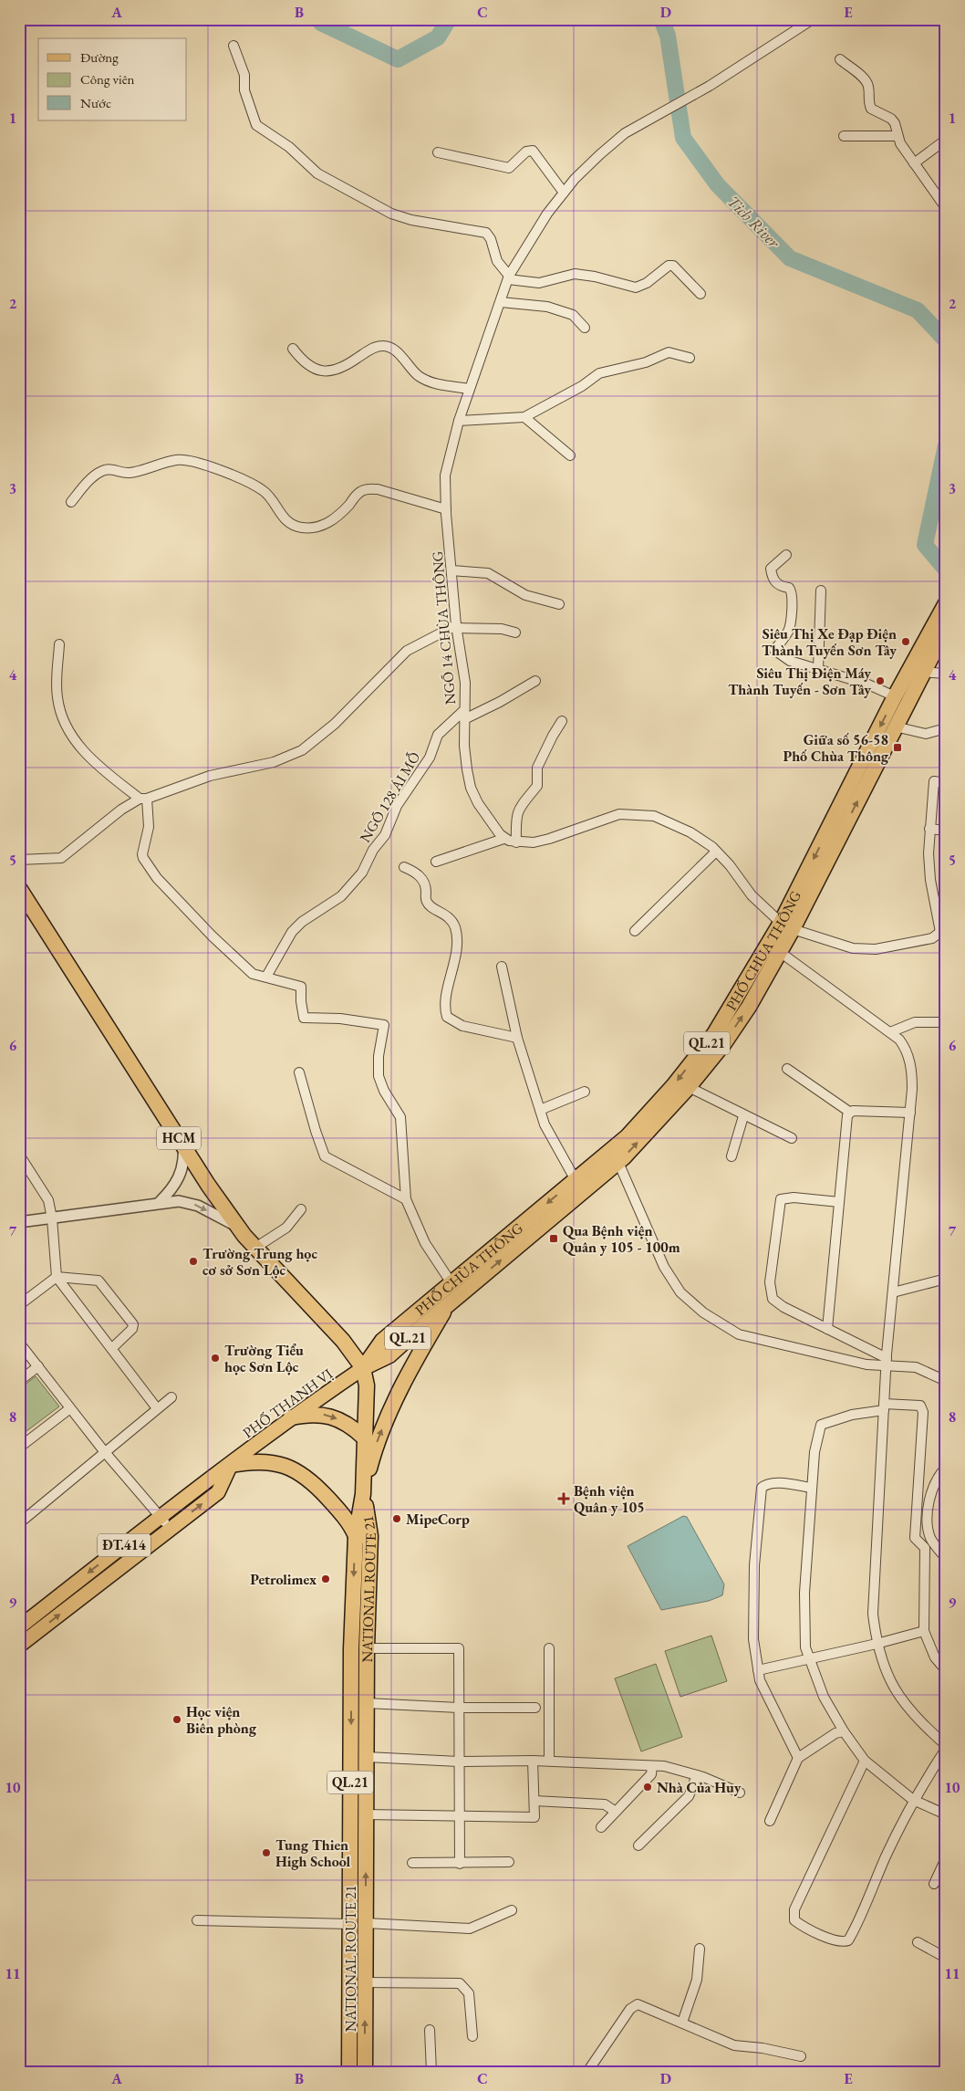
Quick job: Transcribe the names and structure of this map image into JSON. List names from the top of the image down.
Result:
{
  "streets": {
    "highway": [
      "PHỐ CHÙA THÔNG",
      "QL.21",
      "HCM",
      "NATIONAL ROUTE 21"
    ],
    "main road": ["PHỐ THANH VỊ", "ĐT.414"],
    "street": ["NGÕ 14 CHÙA THÔNG", "NGÕ 128 ÁI MỖ"]
  },
  "crossings": [
    ["NGÕ 14 CHÙA THÔNG", "NGÕ 128 ÁI MỖ"],
    ["PHỐ CHÙA THÔNG", "QL.21"],
    ["PHỐ CHÙA THÔNG", "HCM"],
    ["PHỐ CHÙA THÔNG", "PHỐ THANH VỊ"],
    ["QL.21", "HCM"],
    ["QL.21", "PHỐ THANH VỊ"],
    ["QL.21", "NATIONAL ROUTE 21"],
    ["HCM", "PHỐ THANH VỊ"]
  ],
  "water": ["Tich River"],
  "places": {
    "other": [
      "Siêu Thị Xe Đạp Điện Thành Tuyến Sơn Tây",
      "Siêu Thị Điện Máy Thành Tuyến - Sơn Tây",
      "Trường Trung học cơ sở Sơn Lộc",
      "Trường Tiểu học Sơn Lộc",
      "MipeCorp",
      "Petrolimex",
      "Học viện Biên phòng",
      "Nhà Của Huy",
      "Tung Thien High School"
    ],
    "transit": ["Giữa số 56-58 Phố Chùa Thông", "Qua Bệnh viện Quân y 105 - 100m"],
    "health": ["Bệnh viện Quân y 105"]
  },
  "legend": ["Đường", "Công viên", "Nước"],
  "grid": {
    "columns": [
      "A",
      "B",
      "C",
      "D",
      "E"
    ],
    "rows": [
      "1",
      "2",
      "3",
      "4",
      "5",
      "6",
      "7",
      "8",
      "9",
      "10",
      "11"
    ]
  }
}
